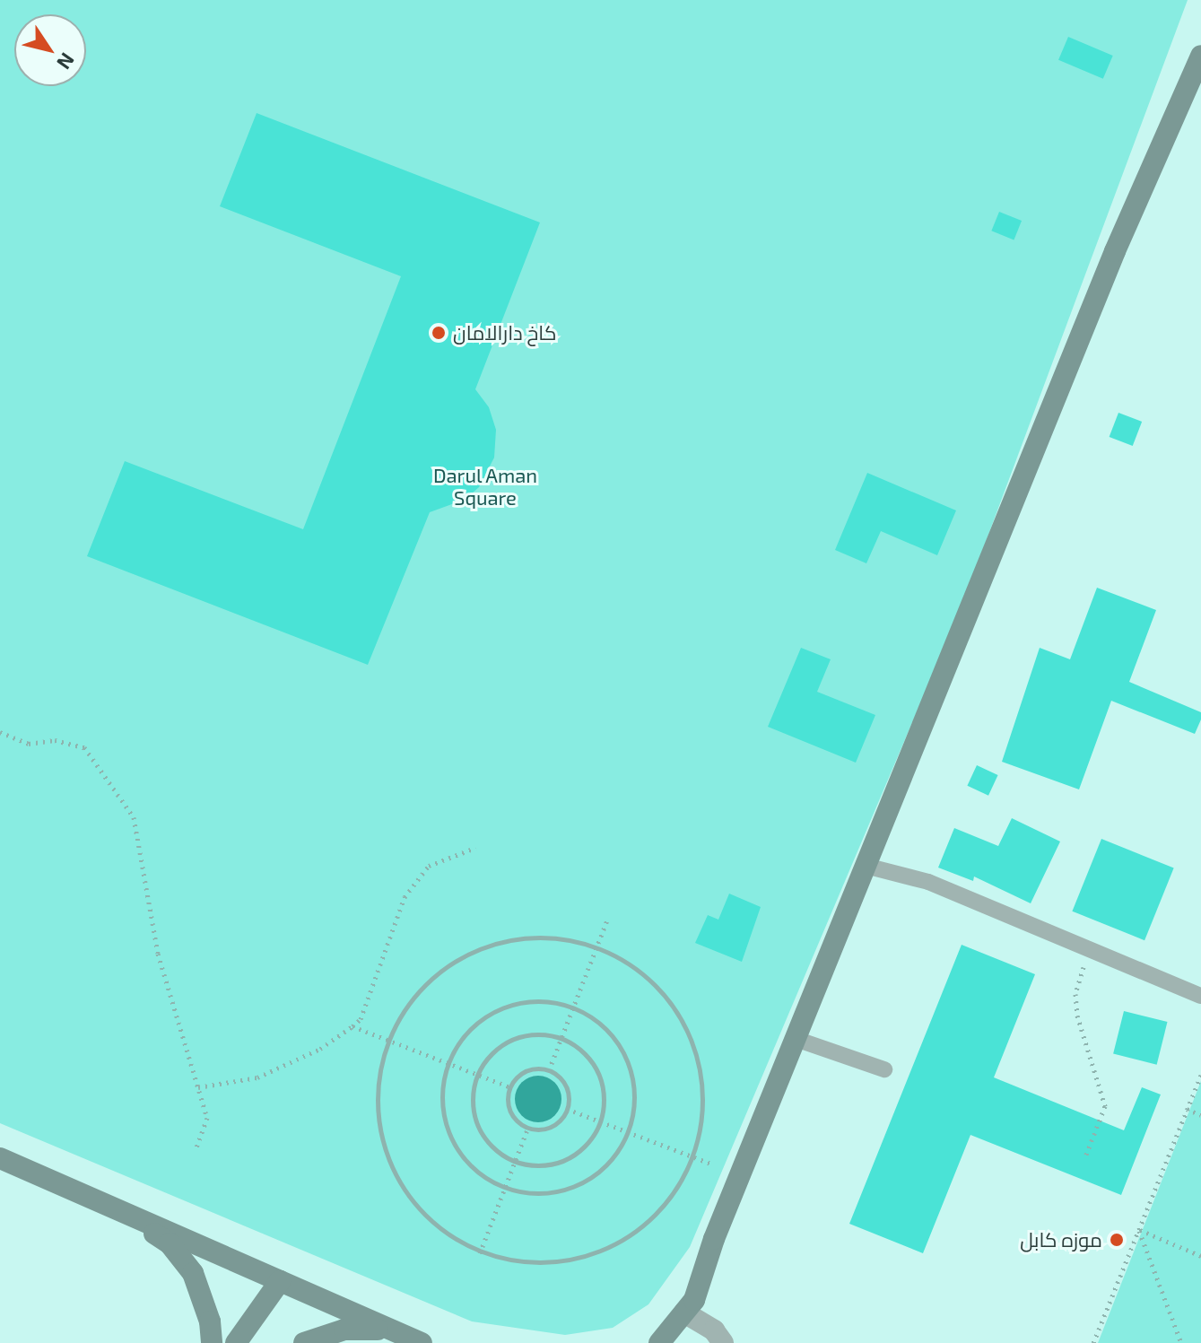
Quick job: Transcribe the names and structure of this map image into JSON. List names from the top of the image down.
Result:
{
  "parks": ["Darul Aman Square"],
  "places": ["کاخ دارالامان", "موزه کابل"],
  "north": "bottom right"
}
